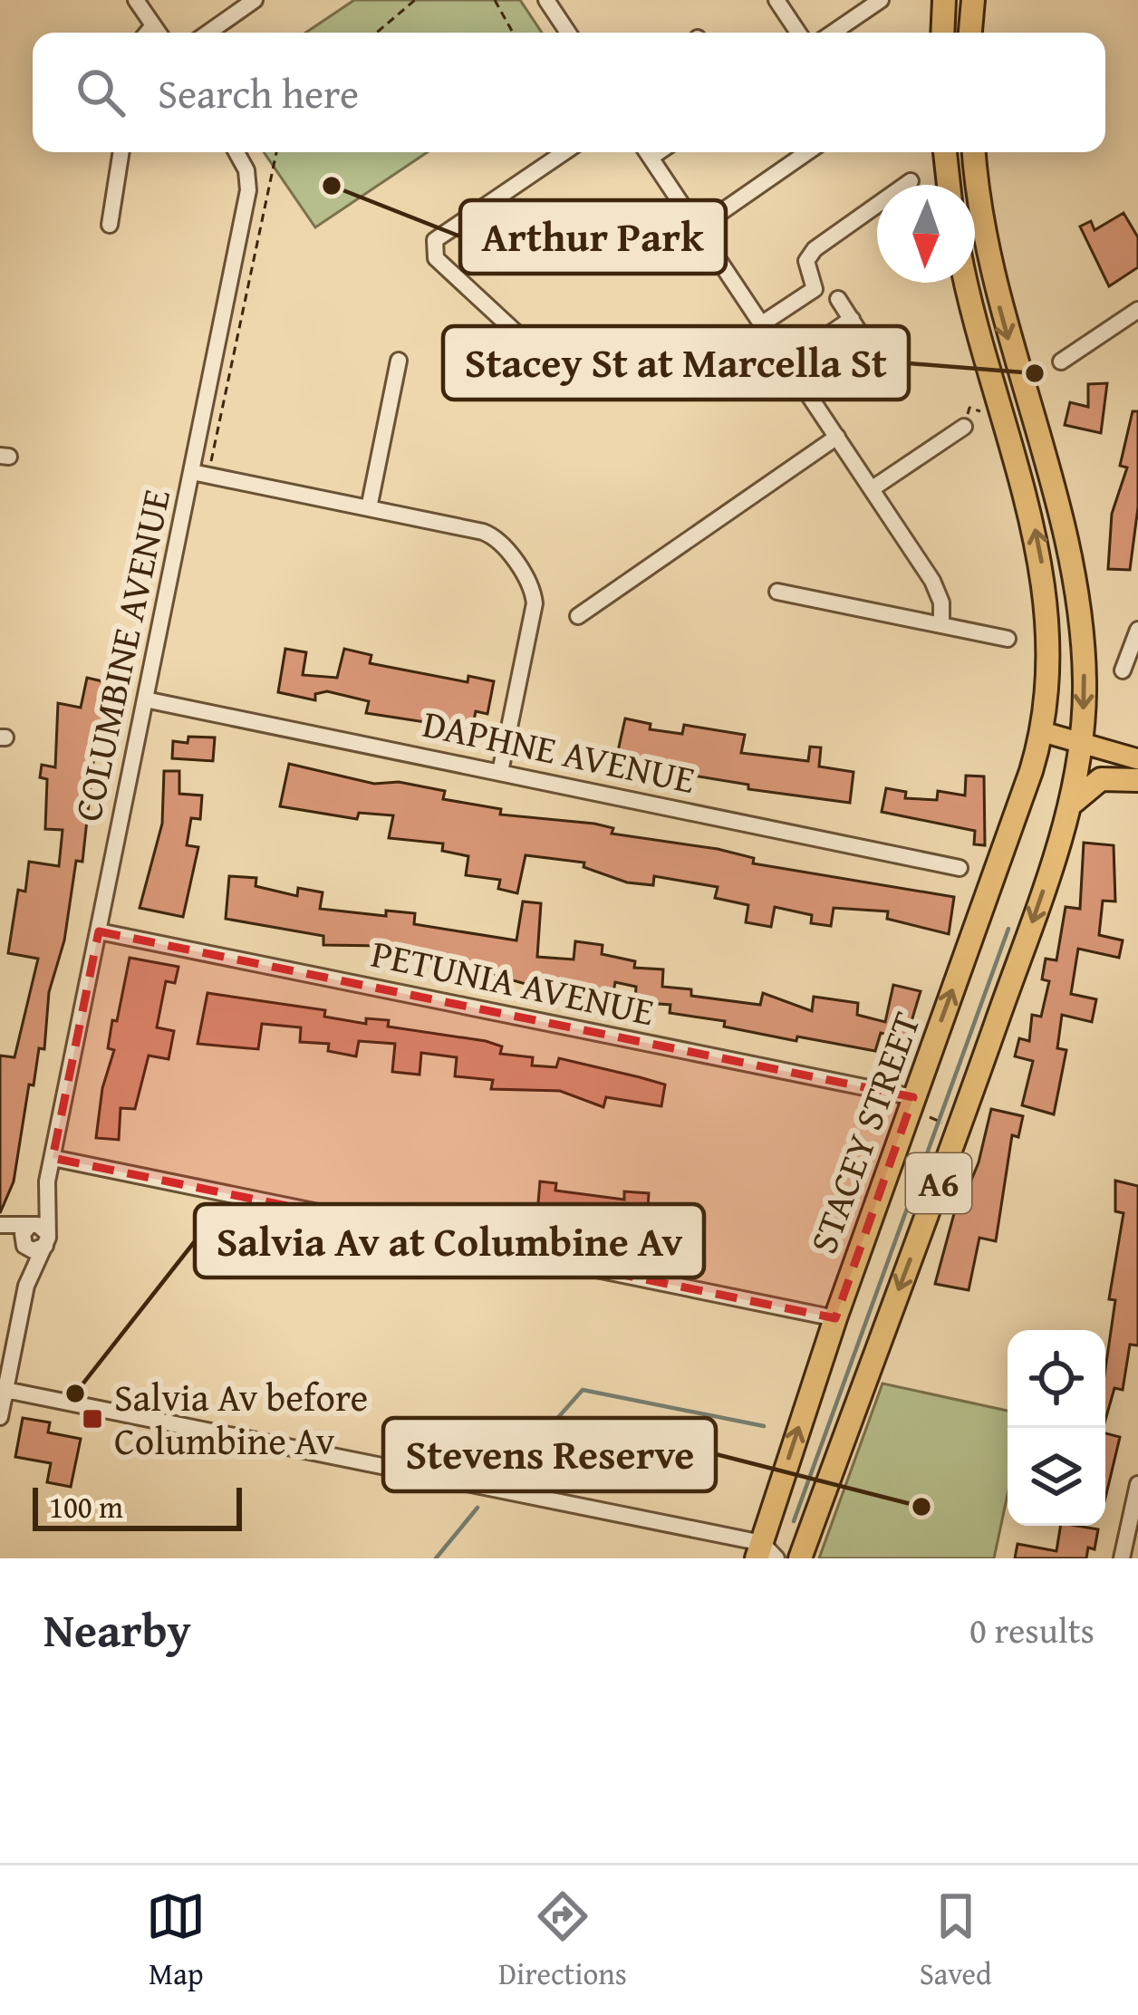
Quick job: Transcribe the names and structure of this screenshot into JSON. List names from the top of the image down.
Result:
{
  "streets": {
    "highway": ["STACEY STREET", "A6"],
    "street": ["COLUMBINE AVENUE", "DAPHNE AVENUE", "PETUNIA AVENUE"]
  },
  "crossings": [
    ["COLUMBINE AVENUE", "DAPHNE AVENUE"],
    ["COLUMBINE AVENUE", "PETUNIA AVENUE"],
    ["PETUNIA AVENUE", "STACEY STREET"],
    ["STACEY STREET", "A6"]
  ],
  "places": {
    "other": [
      "Arthur Park",
      "Stacey St at Marcella St",
      "Salvia Av at Columbine Av",
      "Stevens Reserve"
    ],
    "transit": ["Salvia Av before Columbine Av"]
  },
  "scale_bar": "100 m",
  "north": "bottom",
  "page": {
    "search": "Search here",
    "scale": "100 m",
    "heading": ["Nearby", "0 results"],
    "nav": ["Map", "Directions", "Saved"]
  }
}
